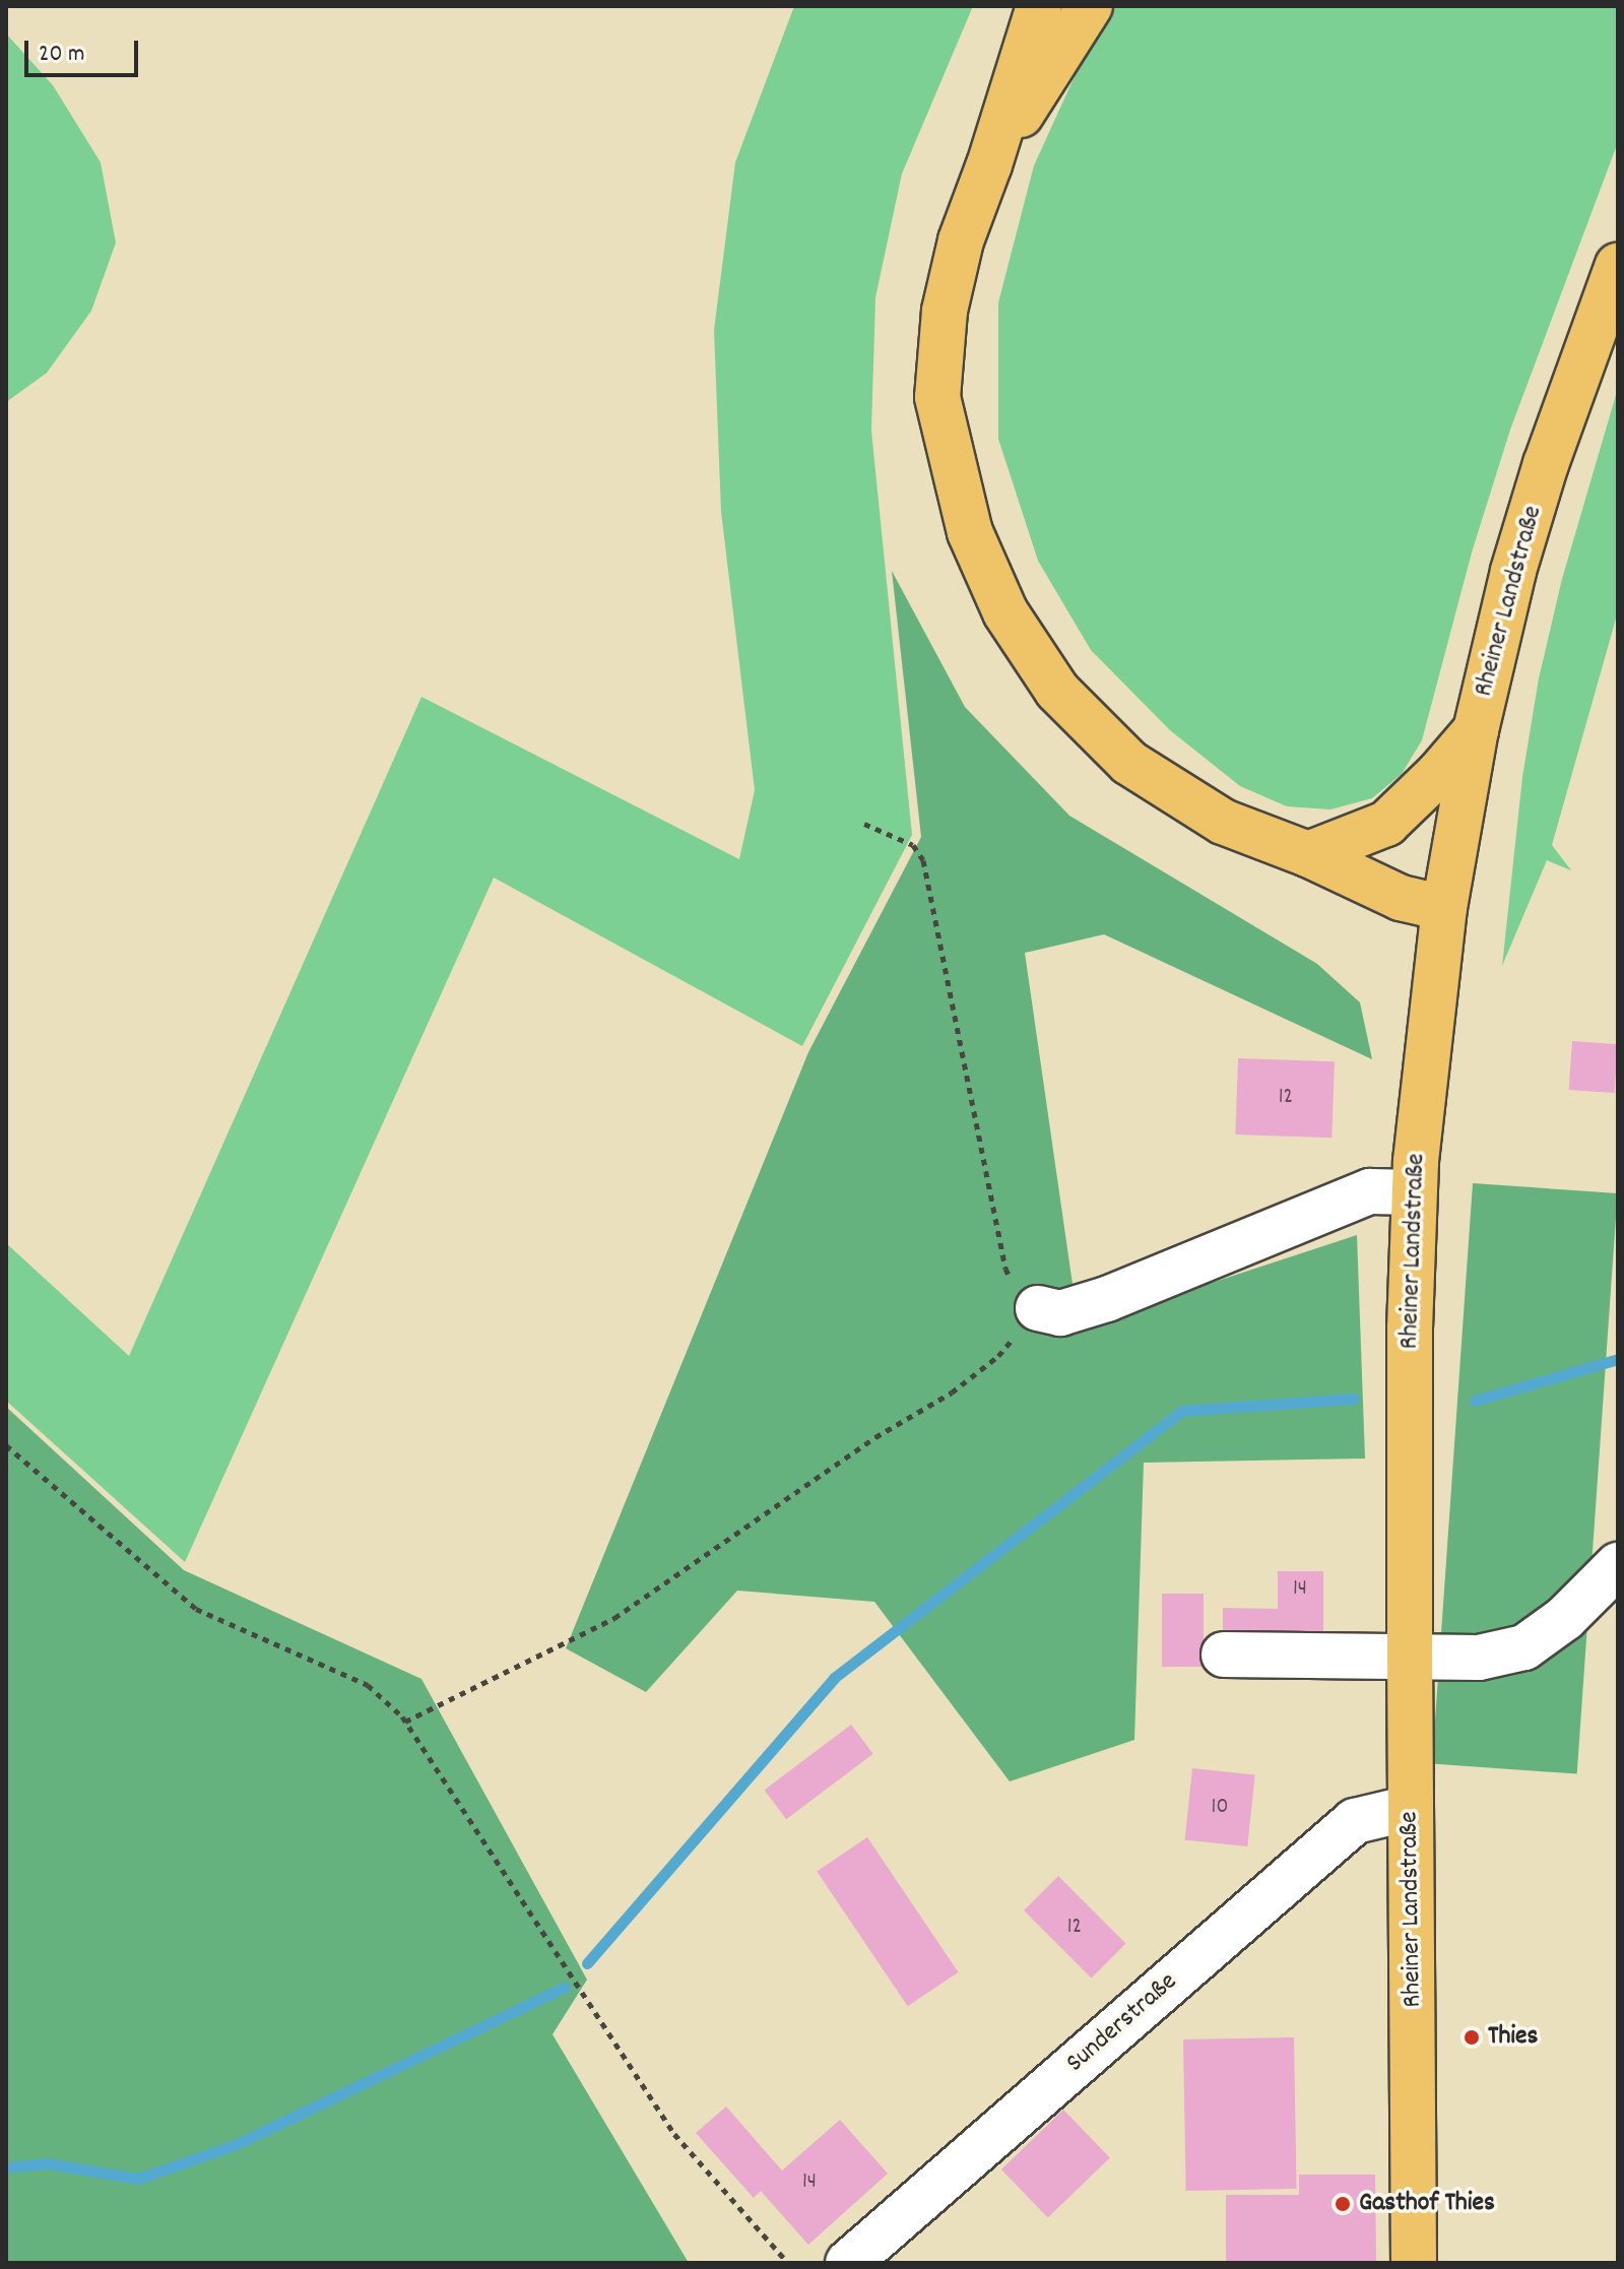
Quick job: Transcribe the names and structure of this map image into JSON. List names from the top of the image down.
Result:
{
  "streets": {
    "main road": ["Rheiner Landstraße"],
    "street": ["Sunderstraße"]
  },
  "crossings": [
    ["Rheiner Landstraße", "Sunderstraße"]
  ],
  "places": ["Thies", "Gasthof Thies"],
  "house_numbers": [
    "12",
    "14",
    "10",
    "12",
    "14"
  ],
  "scale_bar": "20 m"
}
